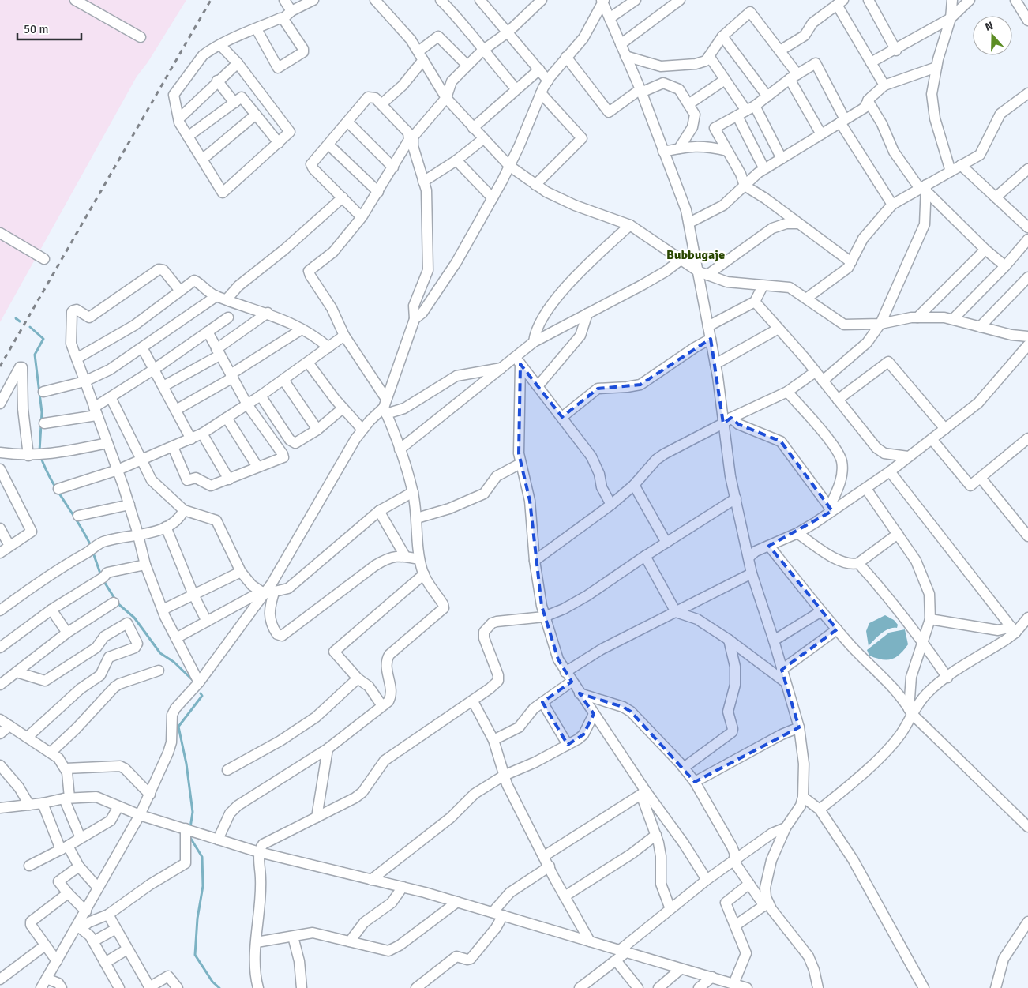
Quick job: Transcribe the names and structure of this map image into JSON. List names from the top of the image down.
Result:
{
  "districts": ["Bubbugaje"],
  "scale_bar": "50 m",
  "north": "top"
}
